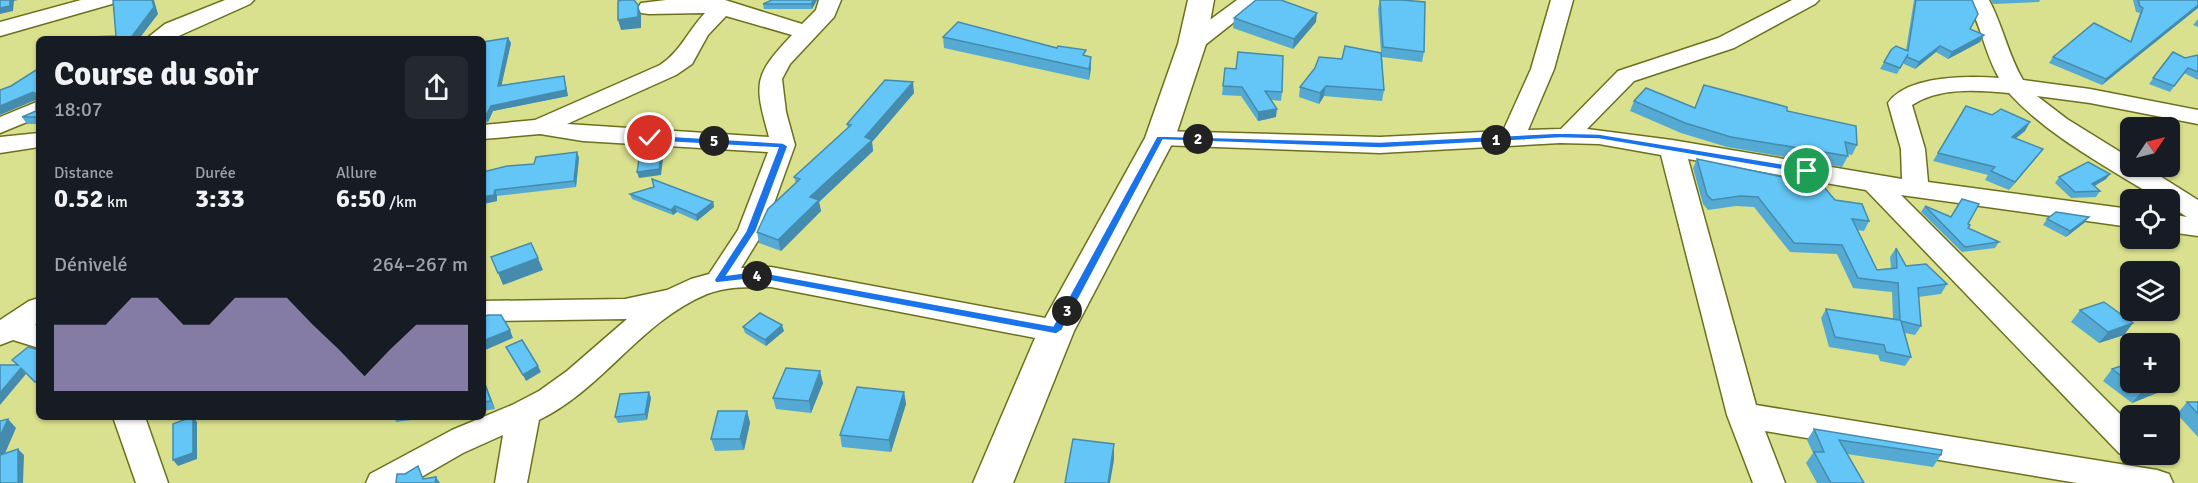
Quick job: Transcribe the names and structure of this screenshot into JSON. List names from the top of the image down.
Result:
{
  "north": "top right",
  "page": {
    "heading": ["Course du soir", "18:07"],
    "map_buttons": ["+", "−"],
    "pins": [
      "2",
      "1",
      "5",
      "4",
      "3"
    ],
    "stats": [
      ["Distance", "0.52 km"],
      ["Durée", "3:33"],
      ["Allure", "6:50 /km"]
    ],
    "chart": ["Dénivelé", "264–267 m"]
  }
}
